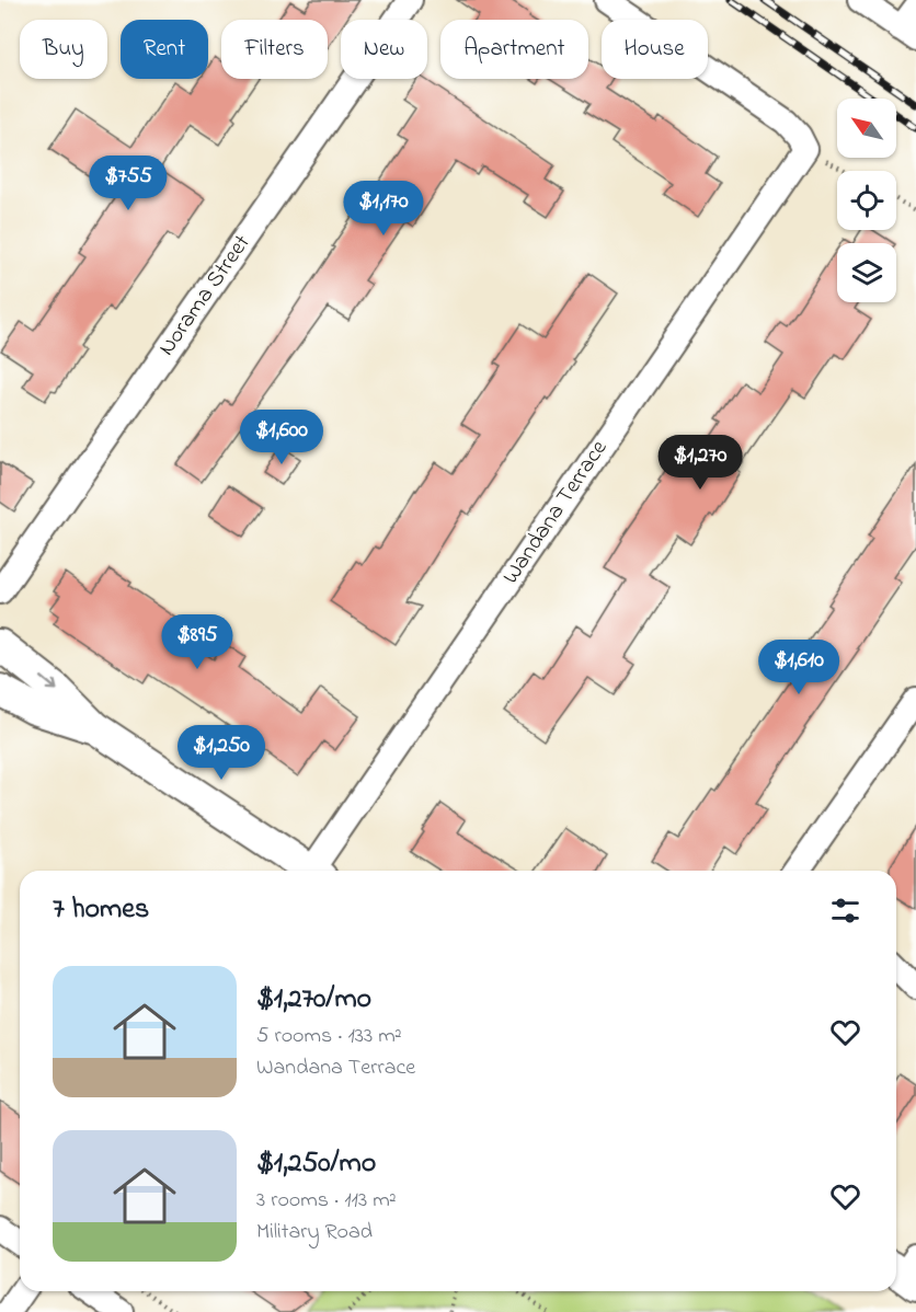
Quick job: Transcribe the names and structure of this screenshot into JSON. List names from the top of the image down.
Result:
{
  "streets": {
    "street": ["Norama Street", "Wandana Terrace"]
  },
  "north": "top left",
  "page": {
    "chip": [
      "Buy",
      "Rent",
      "Filters",
      "New",
      "Apartment",
      "House"
    ],
    "price": [
      "$755",
      "$1,170",
      "$1,600",
      "$1,270",
      "$895",
      "$1,610",
      "$1,250"
    ],
    "heading": "7 homes",
    "list": [
      {
        "name": "$1,270/mo",
        "note": "5 rooms · 133 m² · Wandana Terrace"
      },
      {
        "name": "$1,250/mo",
        "note": "3 rooms · 113 m² · Military Road"
      }
    ]
  }
}
